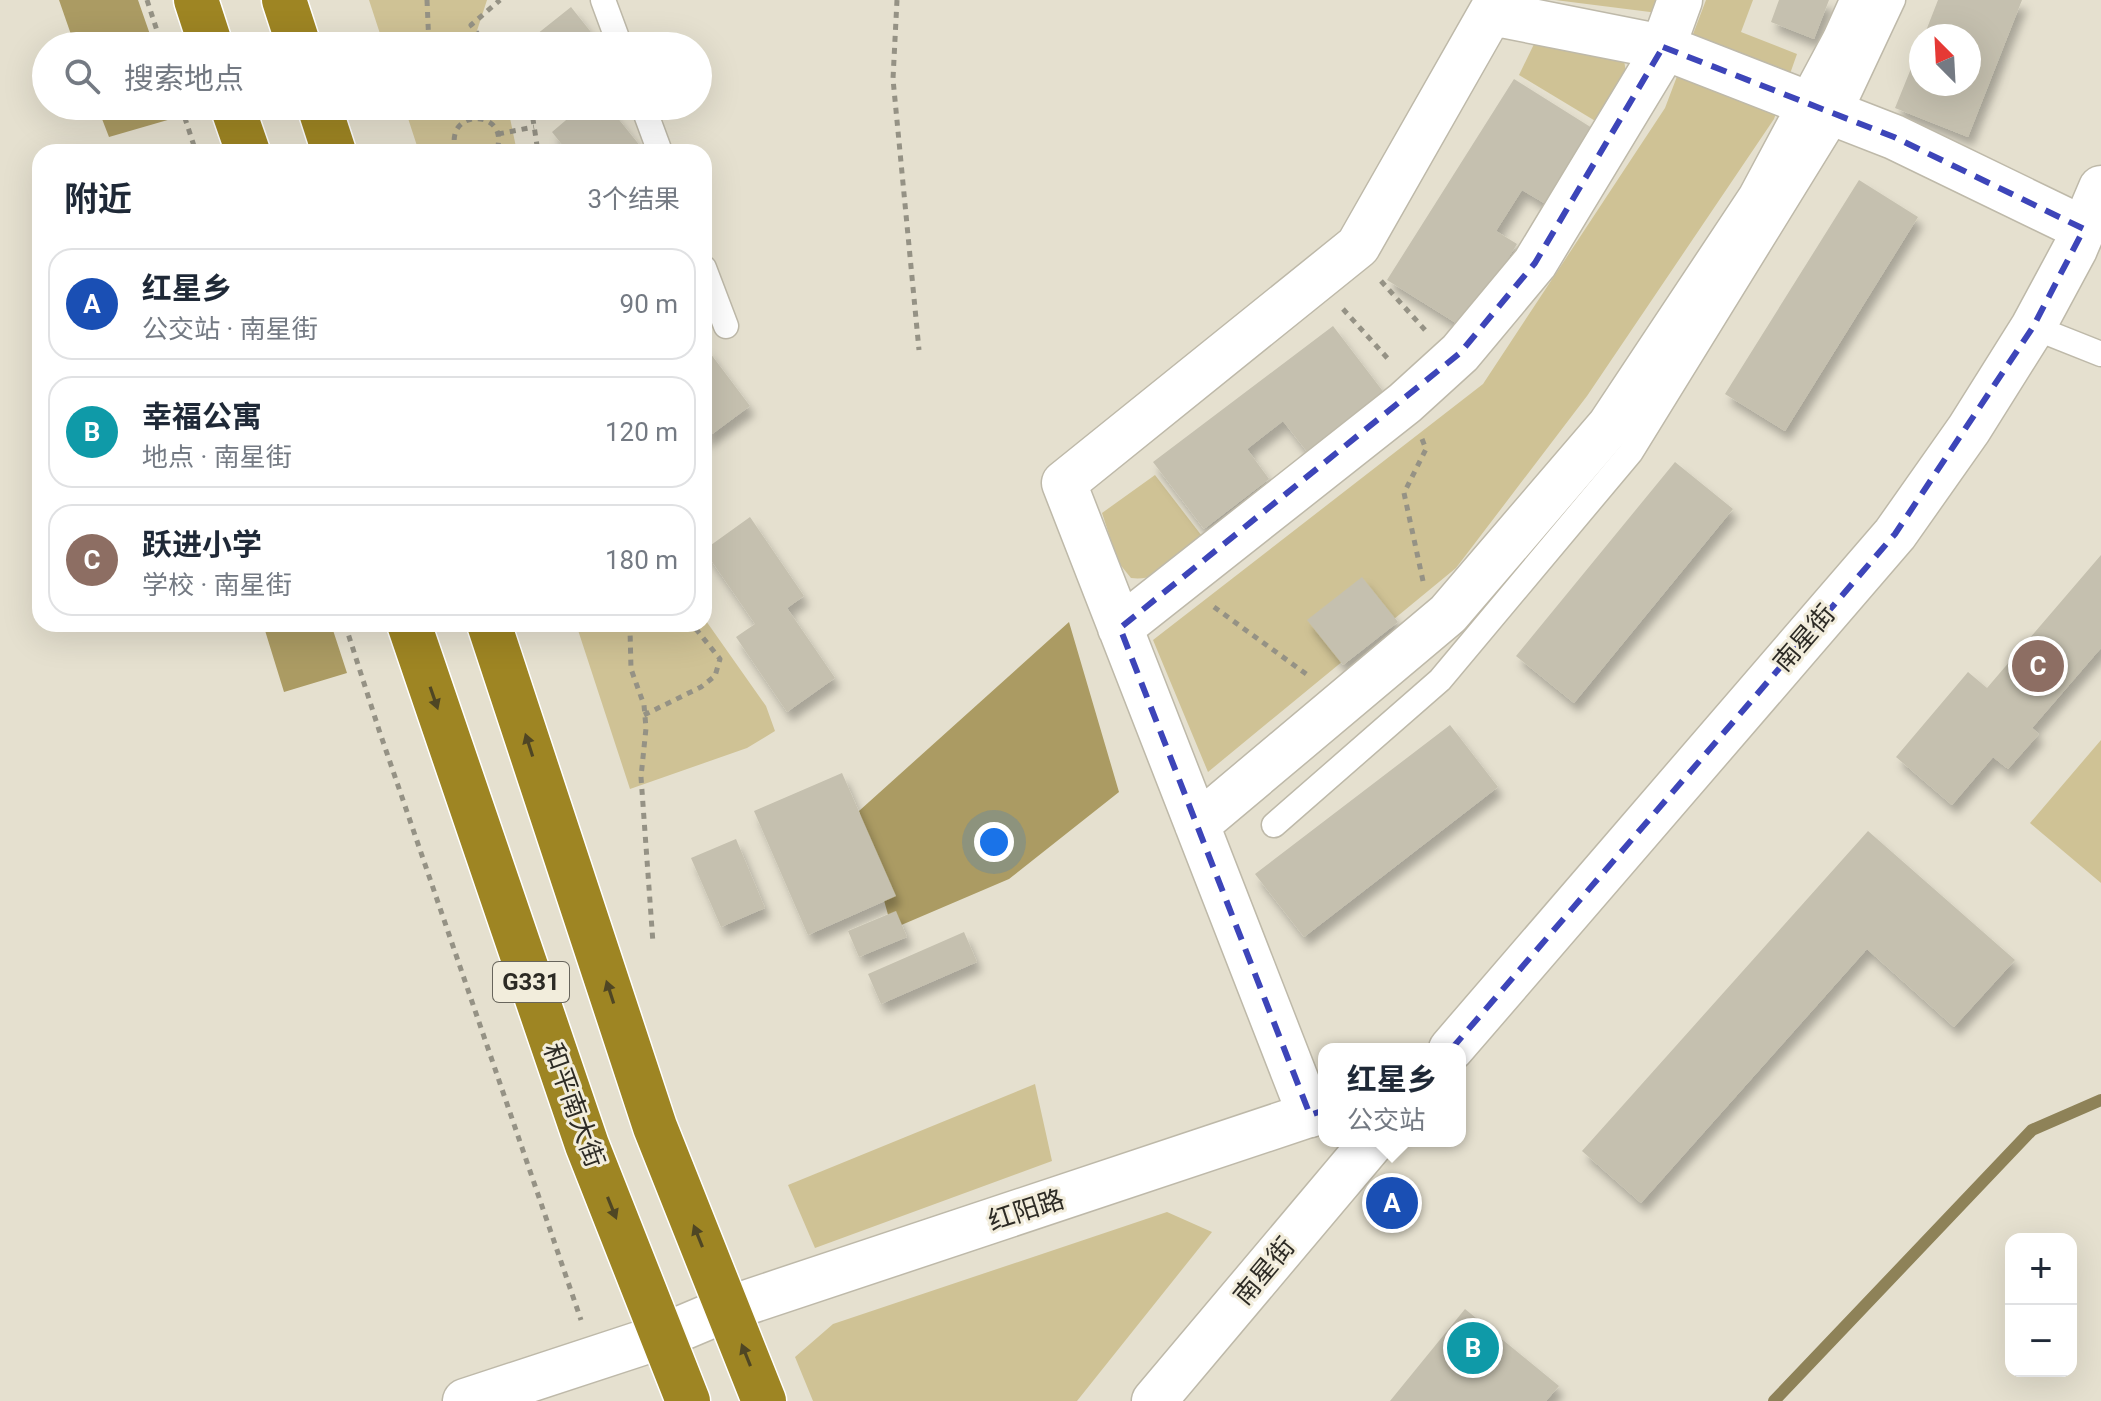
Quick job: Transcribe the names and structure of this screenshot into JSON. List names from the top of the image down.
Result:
{
  "streets": {
    "highway": ["G331", "和平南大街"],
    "street": ["南星街", "红阳路"]
  },
  "crossings": [
    ["G331", "红阳路"],
    ["和平南大街", "红阳路"]
  ],
  "north": "top left",
  "page": {
    "search": "搜索地点",
    "heading": ["附近", "3个结果"],
    "list": [
      {
        "mark": "A",
        "name": "红星乡",
        "note": "公交站 · 南星街",
        "value": "90 m"
      },
      {
        "mark": "B",
        "name": "幸福公寓",
        "note": "地点 · 南星街",
        "value": "120 m"
      },
      {
        "mark": "C",
        "name": "跃进小学",
        "note": "学校 · 南星街",
        "value": "180 m"
      }
    ],
    "pins": ["C", "A", "B"],
    "popup": ["红星乡", "公交站"],
    "map_buttons": ["+", "−"]
  }
}
